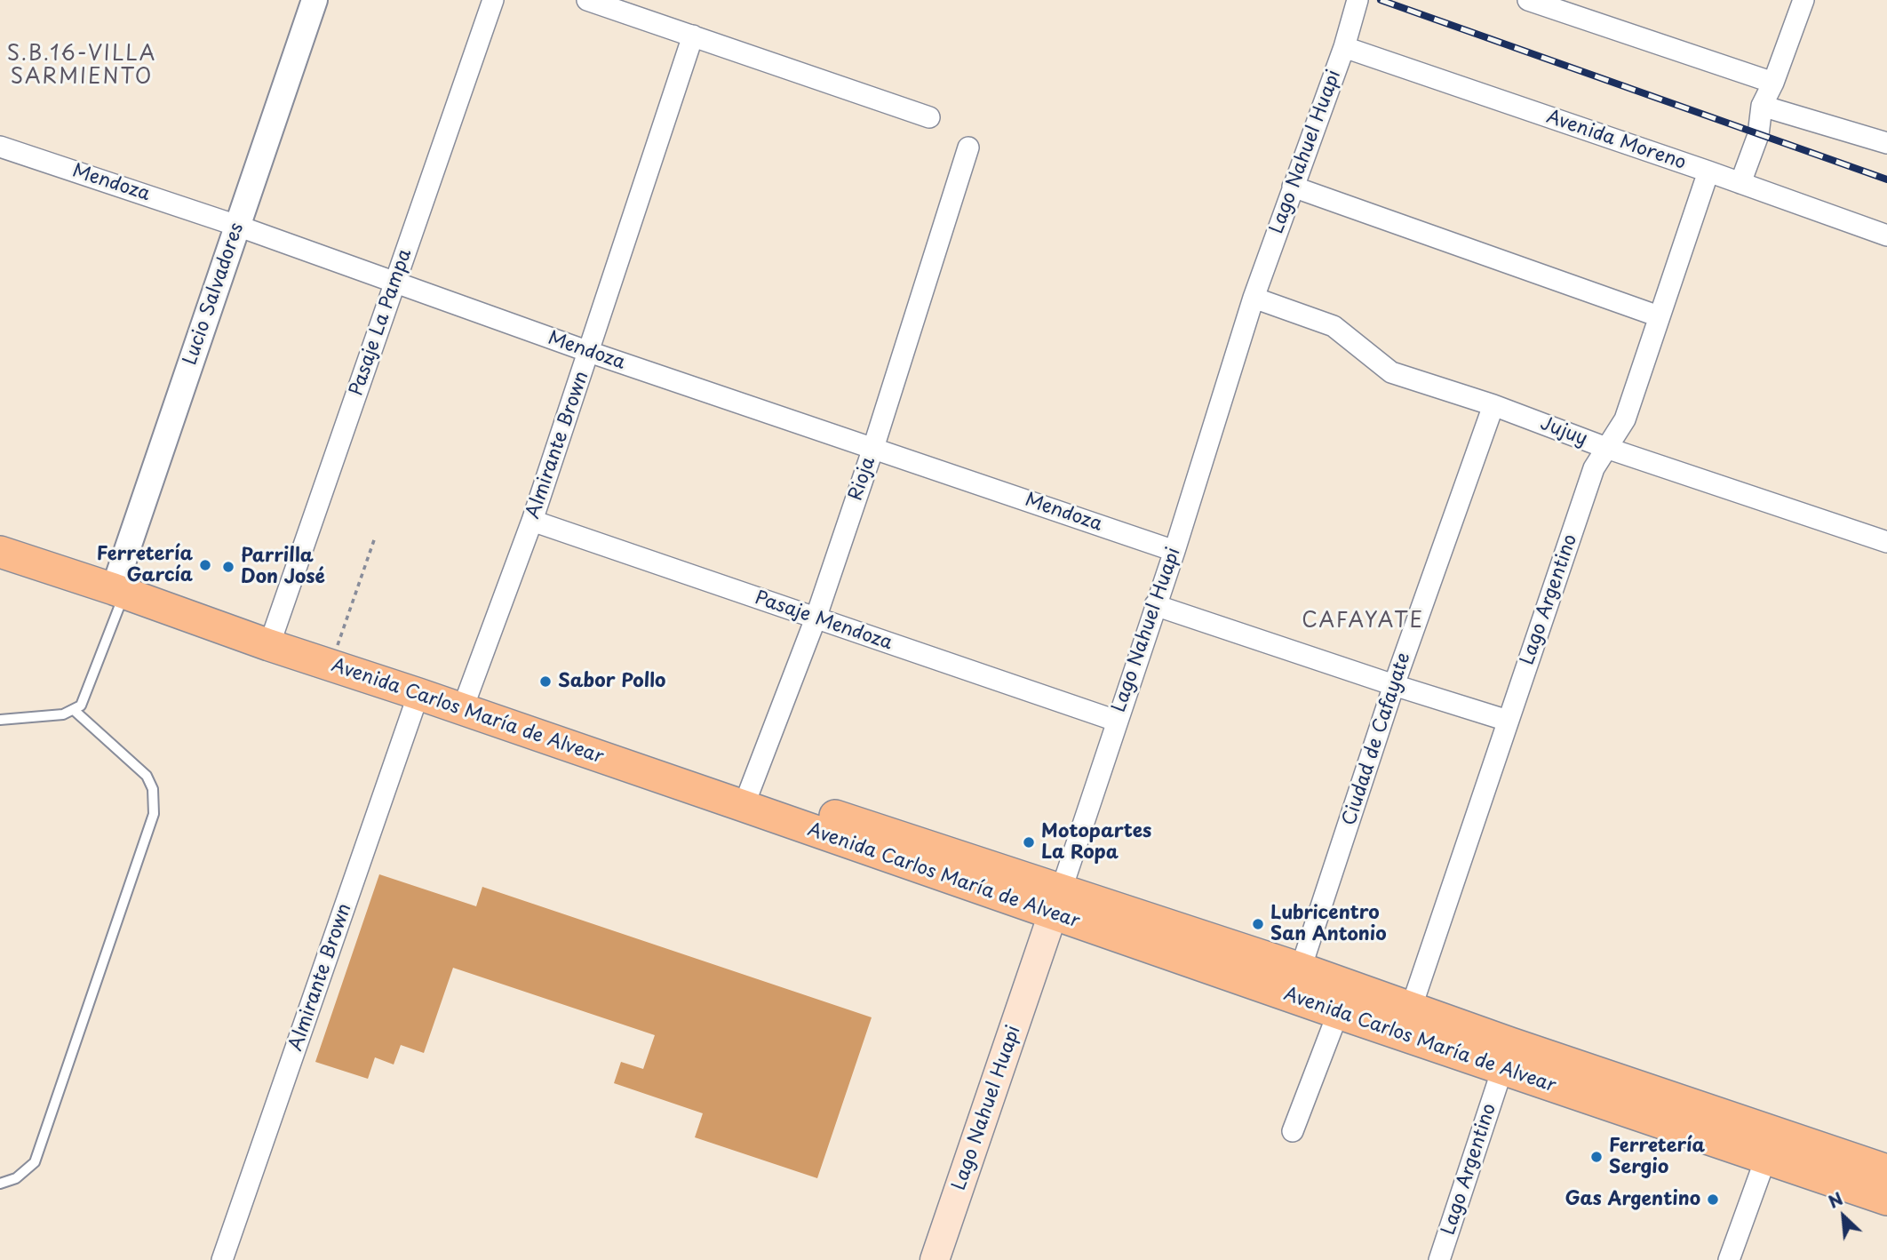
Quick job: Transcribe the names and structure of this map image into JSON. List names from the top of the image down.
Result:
{
  "streets": {
    "main road": ["Lago Nahuel Huapi", "Avenida Carlos María de Alvear"],
    "street": [
      "Avenida Moreno",
      "Mendoza",
      "Lucio Salvadores",
      "Pasaje La Pampa",
      "Jujuy",
      "Almirante Brown",
      "Rioja",
      "Lago Argentino",
      "Pasaje Mendoza",
      "Ciudad de Cafayate"
    ]
  },
  "crossings": [
    ["Avenida Moreno", "Lago Nahuel Huapi"],
    ["Avenida Moreno", "Lago Argentino"],
    ["Lago Nahuel Huapi", "Mendoza"],
    ["Lago Nahuel Huapi", "Jujuy"],
    ["Lago Nahuel Huapi", "Pasaje Mendoza"],
    ["Lago Nahuel Huapi", "Avenida Carlos María de Alvear"],
    ["Mendoza", "Lucio Salvadores"],
    ["Mendoza", "Pasaje La Pampa"],
    ["Mendoza", "Almirante Brown"],
    ["Mendoza", "Rioja"],
    ["Lucio Salvadores", "Avenida Carlos María de Alvear"],
    ["Pasaje La Pampa", "Avenida Carlos María de Alvear"],
    ["Jujuy", "Lago Argentino"],
    ["Jujuy", "Ciudad de Cafayate"],
    ["Almirante Brown", "Pasaje Mendoza"],
    ["Almirante Brown", "Avenida Carlos María de Alvear"],
    ["Rioja", "Pasaje Mendoza"],
    ["Rioja", "Avenida Carlos María de Alvear"],
    ["Lago Argentino", "Avenida Carlos María de Alvear"],
    ["Avenida Carlos María de Alvear", "Ciudad de Cafayate"]
  ],
  "districts": ["S.B.16-VILLA SARMIENTO", "CAFAYATE"],
  "places": [
    "Ferretería García",
    "Parrilla Don José",
    "Sabor Pollo",
    "Motopartes La Ropa",
    "Lubricentro San Antonio",
    "Ferretería Sergio",
    "Gas Argentino"
  ],
  "north": "top left"
}
